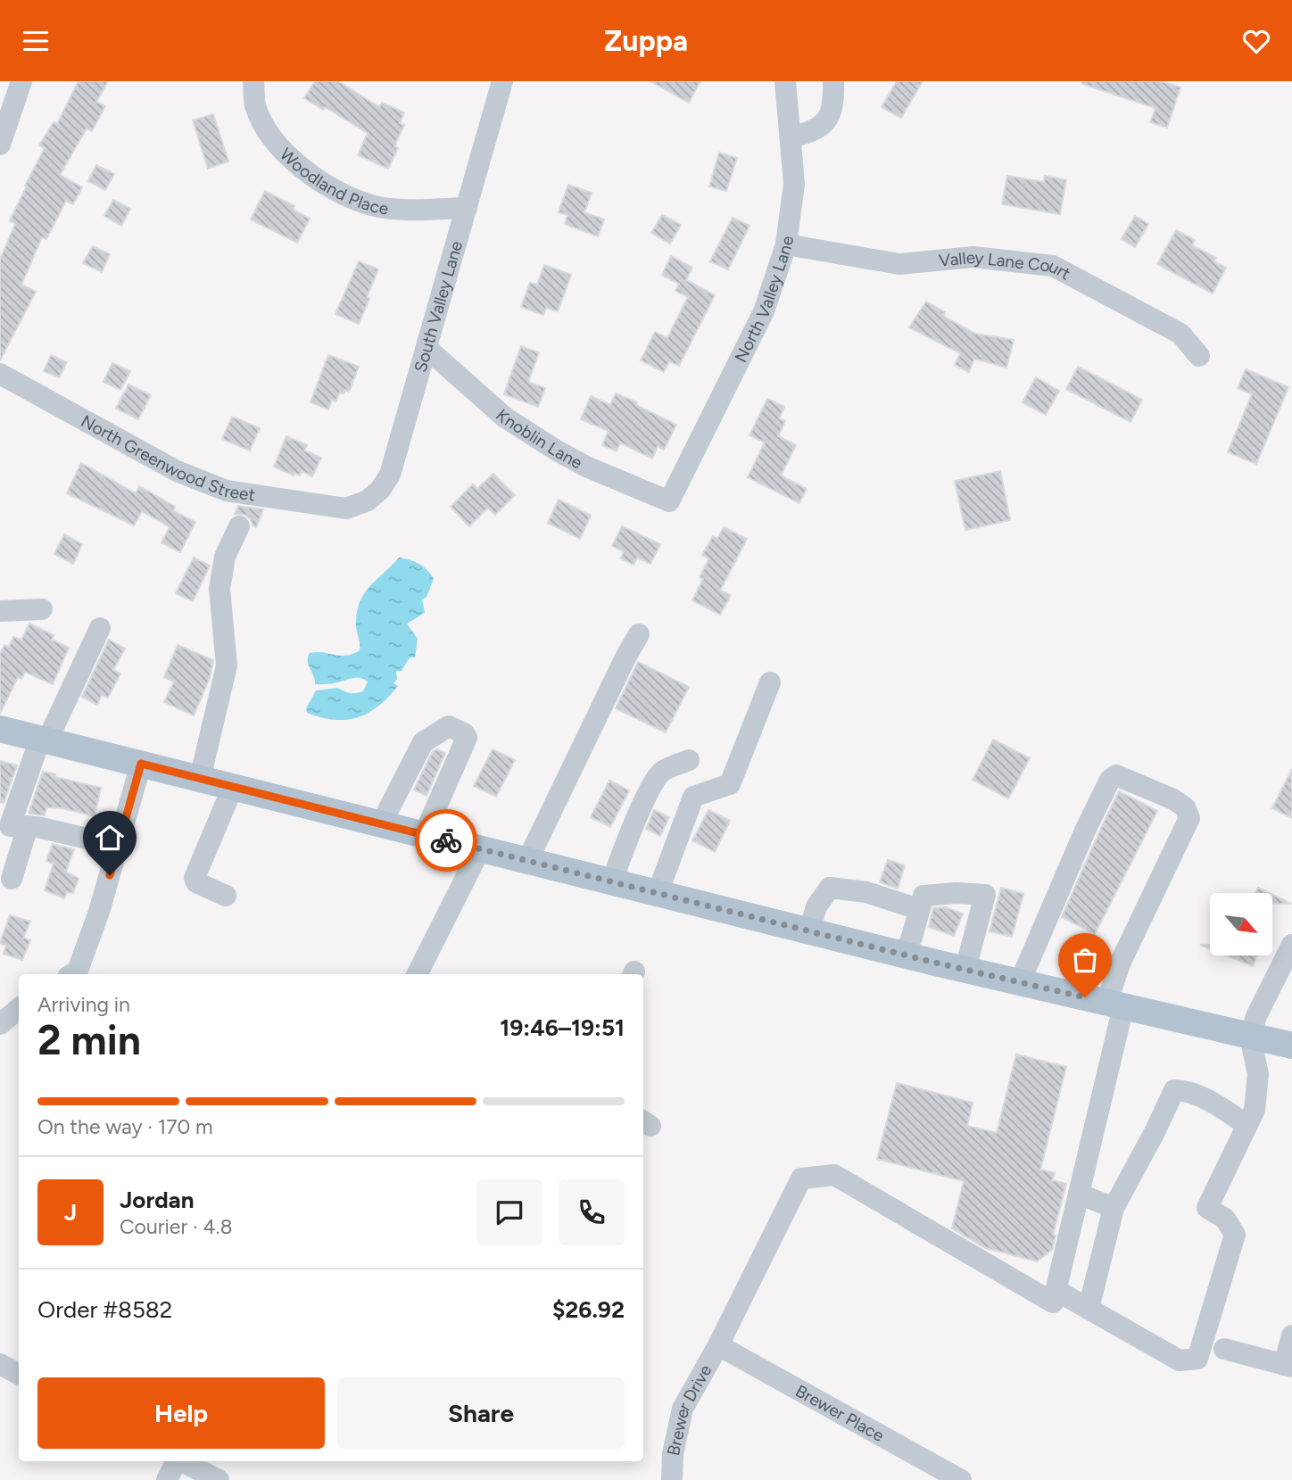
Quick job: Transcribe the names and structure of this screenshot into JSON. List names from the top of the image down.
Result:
{
  "streets": {
    "street": [
      "Woodland Place",
      "Valley Lane Court",
      "North Valley Lane",
      "South Valley Lane",
      "Knoblin Lane",
      "North Greenwood Street",
      "Brewer Drive",
      "Brewer Place"
    ]
  },
  "crossings": [
    ["Woodland Place", "South Valley Lane"],
    ["Valley Lane Court", "North Valley Lane"],
    ["North Valley Lane", "Knoblin Lane"],
    ["South Valley Lane", "Knoblin Lane"],
    ["South Valley Lane", "North Greenwood Street"],
    ["Brewer Drive", "Brewer Place"]
  ],
  "north": "bottom right",
  "page": {
    "header": "Zuppa",
    "heading": ["2 min", "Arriving in", "19:46–19:51"],
    "panel": [
      "Jordan",
      "Courier · 4.8",
      "Order #8582",
      "$26.92"
    ],
    "bar": "On the way · 170 m",
    "round": "J",
    "buttons": ["Help", "Share"]
  }
}
